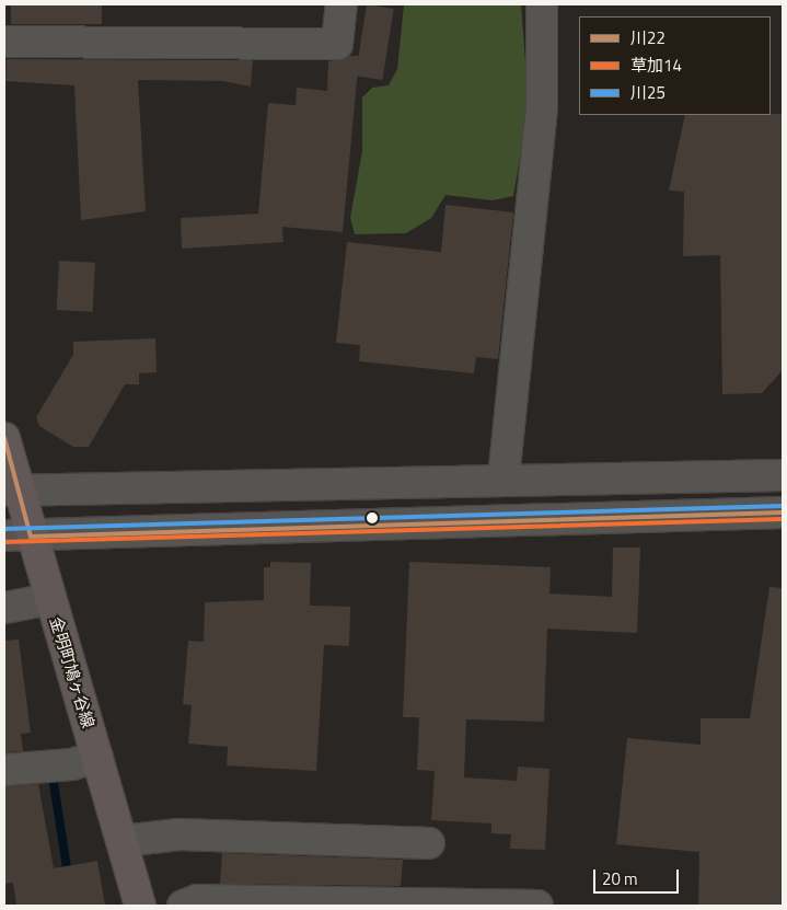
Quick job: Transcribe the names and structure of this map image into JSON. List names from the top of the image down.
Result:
{
  "streets": {
    "main road": ["金明町鳩ヶ谷線"]
  },
  "lines": ["transit line 川22", "transit line 川25", "transit line 草加14"],
  "legend": ["川22", "草加14", "川25"],
  "scale_bar": "20 m"
}
